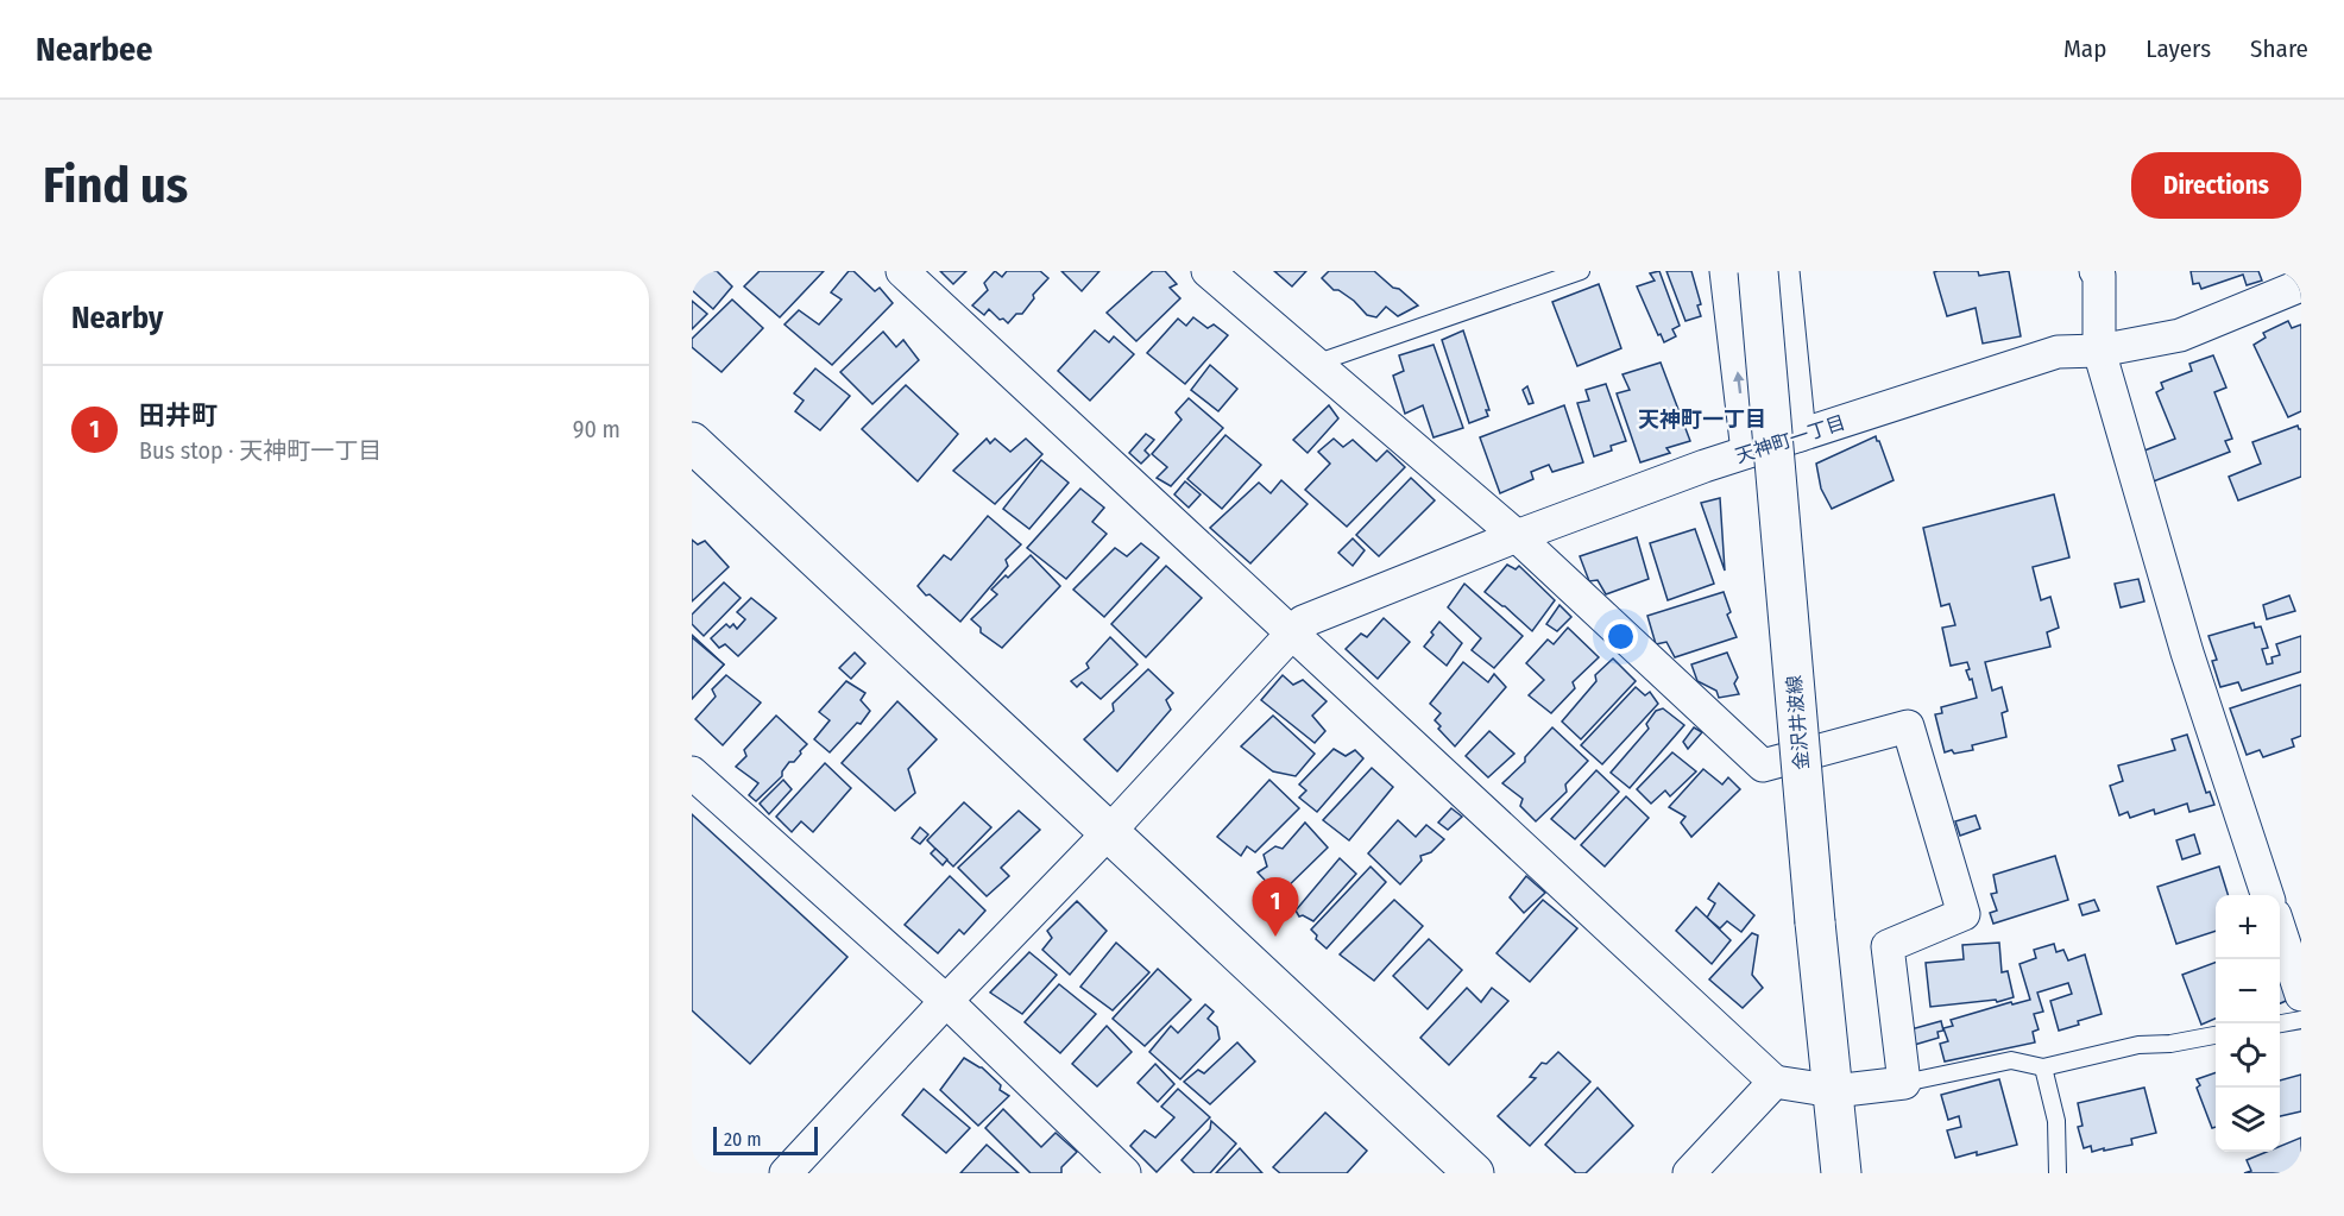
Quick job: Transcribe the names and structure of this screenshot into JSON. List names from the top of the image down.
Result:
{
  "streets": {
    "street": ["天神町一丁目", "金沢井波線"]
  },
  "districts": ["天神町一丁目"],
  "scale_bar": "20 m",
  "page": {
    "header": "Nearbee",
    "nav": ["Map", "Layers", "Share"],
    "buttons": "Directions",
    "title": "Find us",
    "heading": "Nearby",
    "list": [
      {
        "mark": "1",
        "name": "田井町",
        "note": "Bus stop · 天神町一丁目",
        "value": "90 m"
      }
    ],
    "pins": "1",
    "map_buttons": ["+", "−"],
    "scale": "20 m"
  }
}
